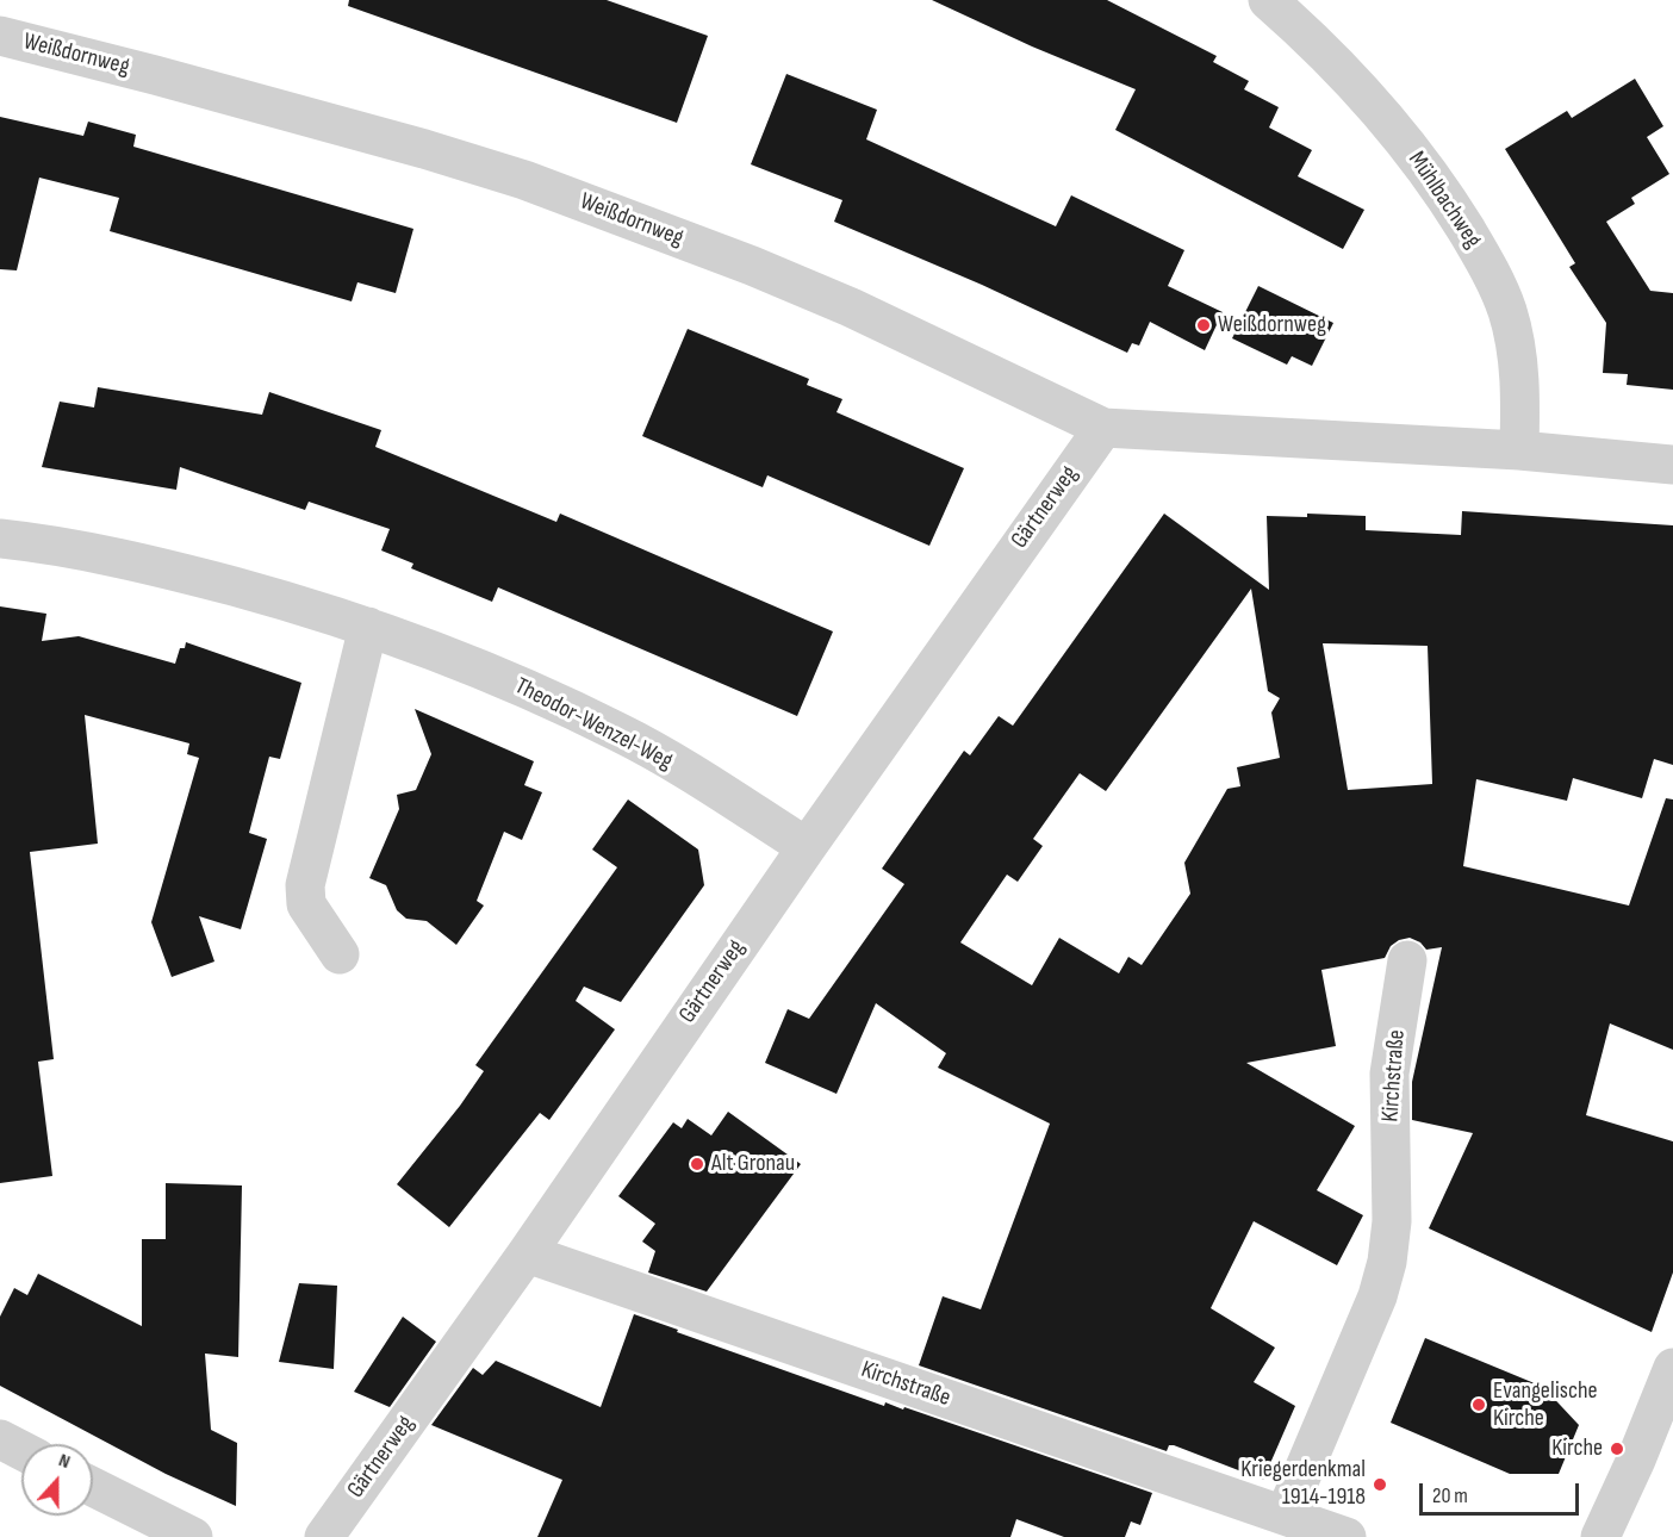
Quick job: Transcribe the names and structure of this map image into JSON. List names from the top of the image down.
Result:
{
  "streets": {
    "street": [
      "Weißdornweg",
      "Mühlbachweg",
      "Gärtnerweg",
      "Theodor-Wenzel-Weg",
      "Kirchstraße"
    ]
  },
  "crossings": [
    ["Weißdornweg", "Mühlbachweg"],
    ["Weißdornweg", "Gärtnerweg"],
    ["Gärtnerweg", "Theodor-Wenzel-Weg"],
    ["Gärtnerweg", "Kirchstraße"]
  ],
  "places": [
    "Weißdornweg",
    "Alt Gronau",
    "Evangelische Kirche",
    "Kirche",
    "Kriegerdenkmal 1914-1918"
  ],
  "scale_bar": "20 m",
  "north": "top"
}
